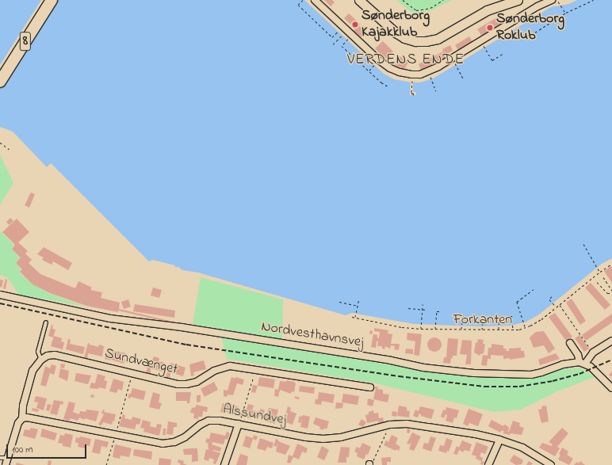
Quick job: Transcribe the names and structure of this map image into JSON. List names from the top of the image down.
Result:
{
  "streets": {
    "highway": ["8"],
    "street": ["Nordvesthavnsvej", "Sundvænget", "Alssundvej"],
    "path": ["Forkanten"]
  },
  "districts": ["VERDENS ENDE"],
  "places": ["Sønderborg Kajakklub", "Sønderborg Roklub"],
  "scale_bar": "100 m"
}
